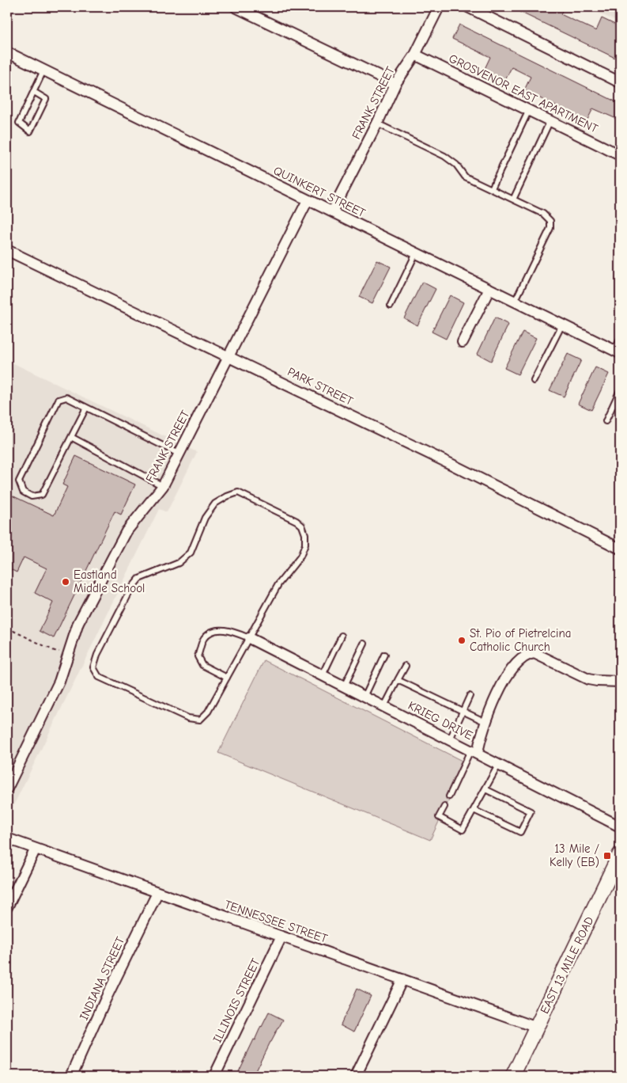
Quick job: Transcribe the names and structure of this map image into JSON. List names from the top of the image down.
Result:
{
  "streets": {
    "main road": ["EAST 13 MILE ROAD"],
    "street": [
      "GROSVENOR EAST APARTMENT",
      "FRANK STREET",
      "QUINKERT STREET",
      "PARK STREET",
      "KRIEG DRIVE",
      "TENNESSEE STREET",
      "INDIANA STREET",
      "ILLINOIS STREET"
    ]
  },
  "crossings": [
    ["GROSVENOR EAST APARTMENT", "FRANK STREET"],
    ["FRANK STREET", "QUINKERT STREET"],
    ["FRANK STREET", "PARK STREET"],
    ["TENNESSEE STREET", "EAST 13 MILE ROAD"],
    ["TENNESSEE STREET", "INDIANA STREET"],
    ["TENNESSEE STREET", "ILLINOIS STREET"]
  ],
  "places": {
    "other": ["Eastland Middle School", "St. Pio of Pietrelcina Catholic Church"],
    "transit": ["13 Mile / Kelly (EB)"]
  }
}
